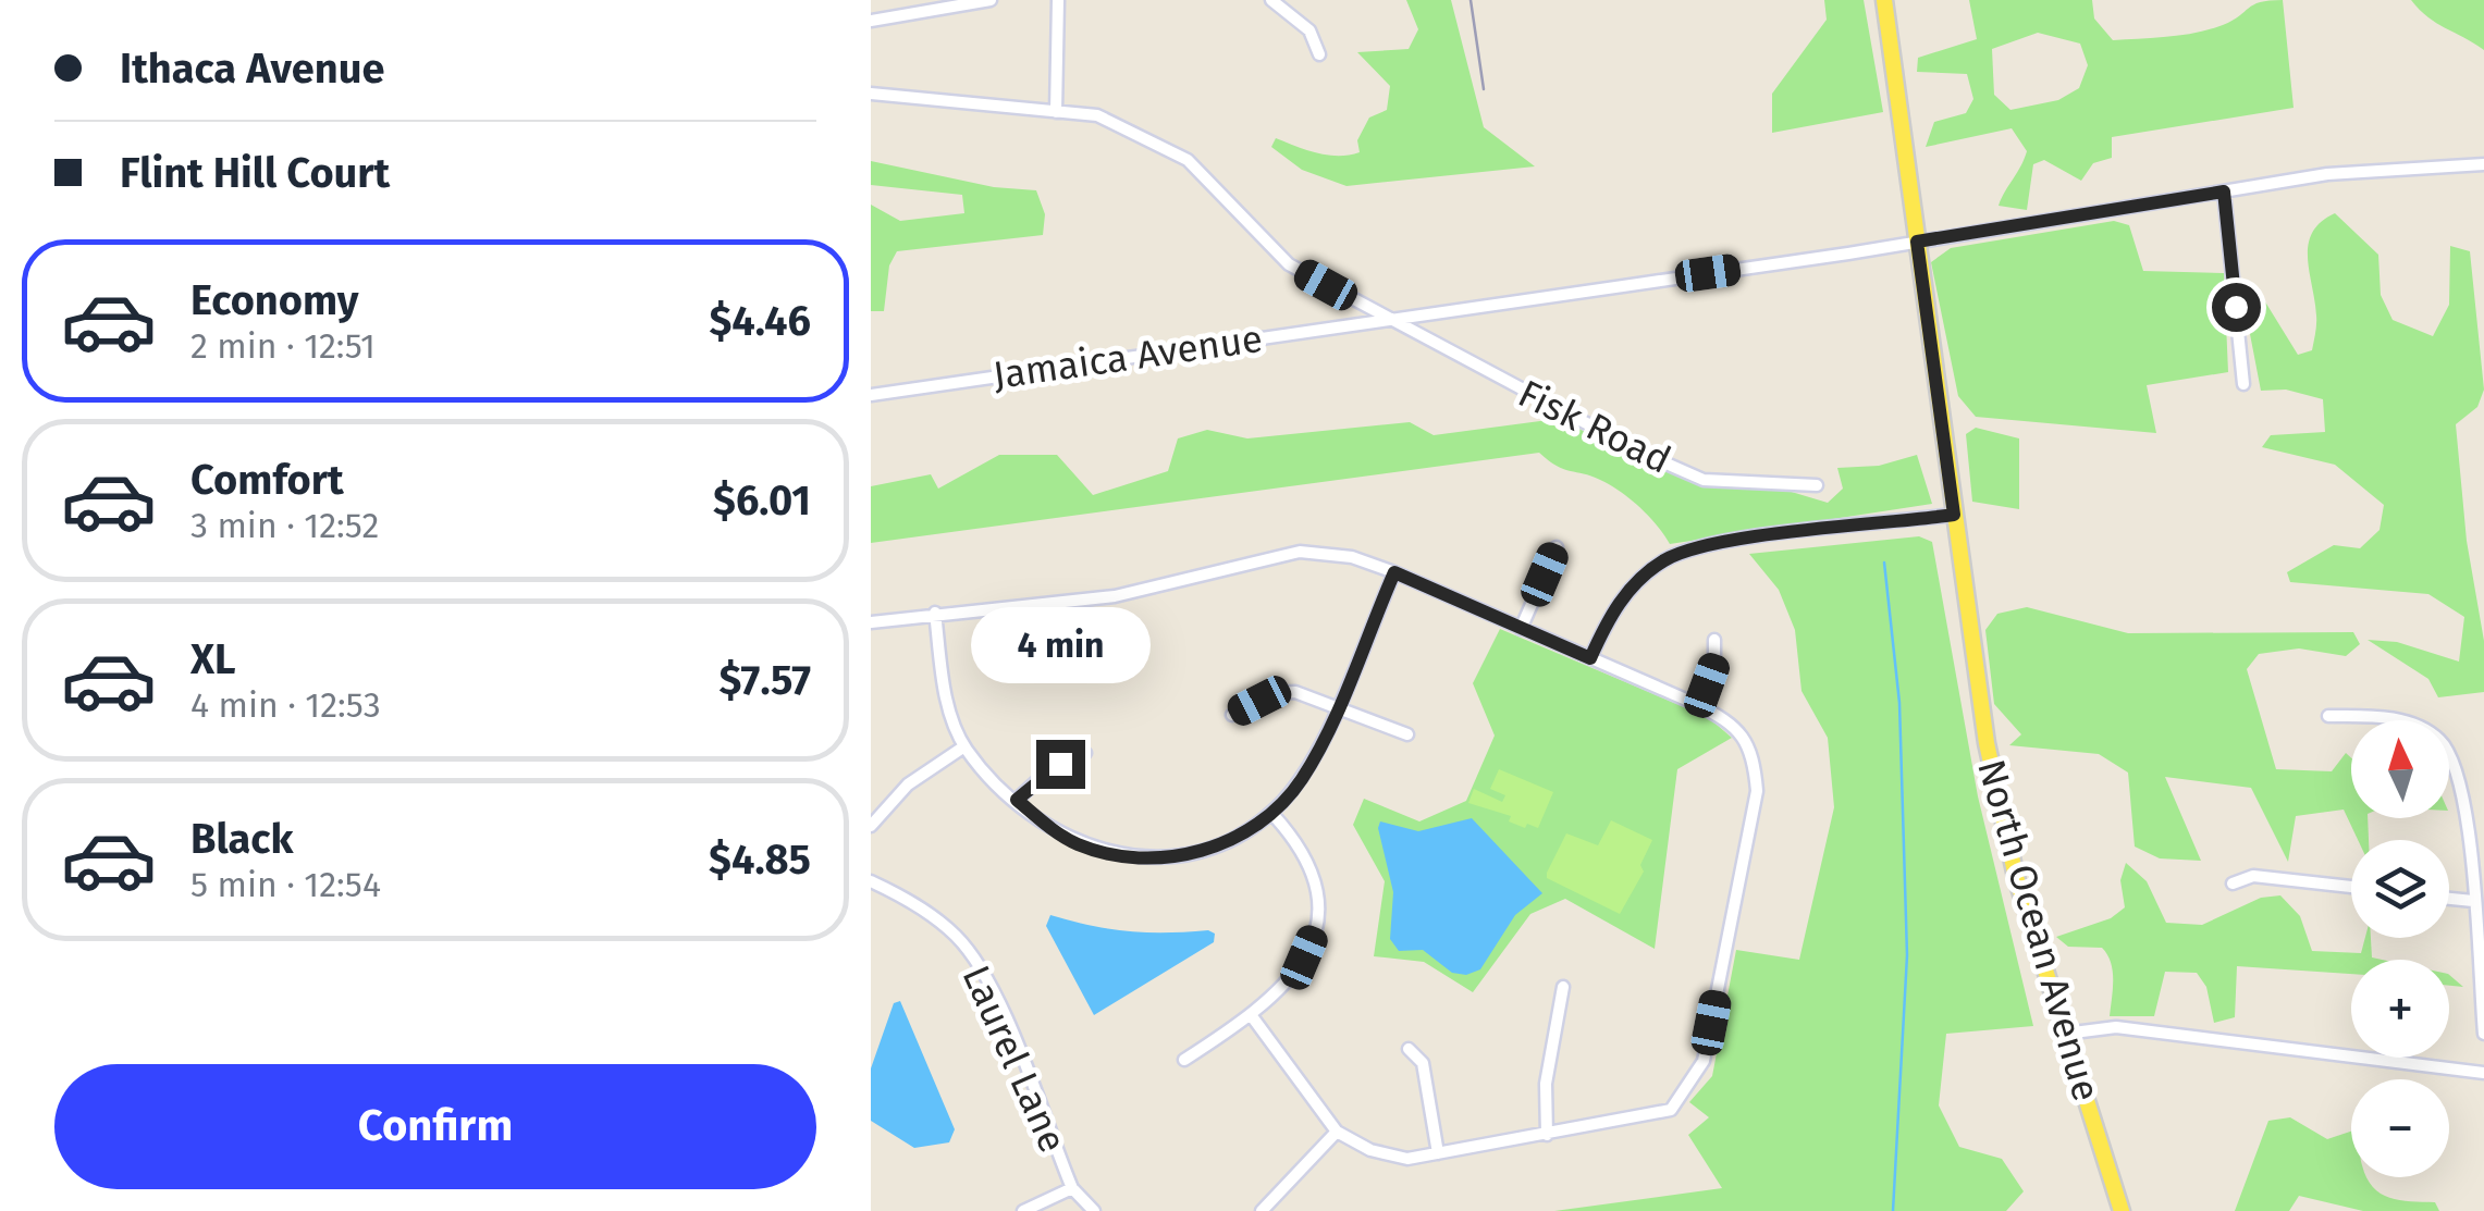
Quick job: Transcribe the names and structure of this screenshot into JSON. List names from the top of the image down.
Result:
{
  "streets": {
    "main road": ["North Ocean Avenue"],
    "street": ["Jamaica Avenue", "Fisk Road", "Laurel Lane"]
  },
  "crossings": [
    ["Jamaica Avenue", "Fisk Road"],
    ["Jamaica Avenue", "North Ocean Avenue"]
  ],
  "north": "top",
  "page": {
    "banner": ["Ithaca Avenue", "Flint Hill Court"],
    "list": [
      {
        "name": "Economy",
        "note": "2 min · 12:51",
        "value": "$4.46"
      },
      {
        "name": "Comfort",
        "note": "3 min · 12:52",
        "value": "$6.01"
      },
      {
        "name": "XL",
        "note": "4 min · 12:53",
        "value": "$7.57"
      },
      {
        "name": "Black",
        "note": "5 min · 12:54",
        "value": "$4.85"
      }
    ],
    "bubble": "4 min",
    "map_buttons": ["+", "−"],
    "buttons": "Confirm"
  }
}
